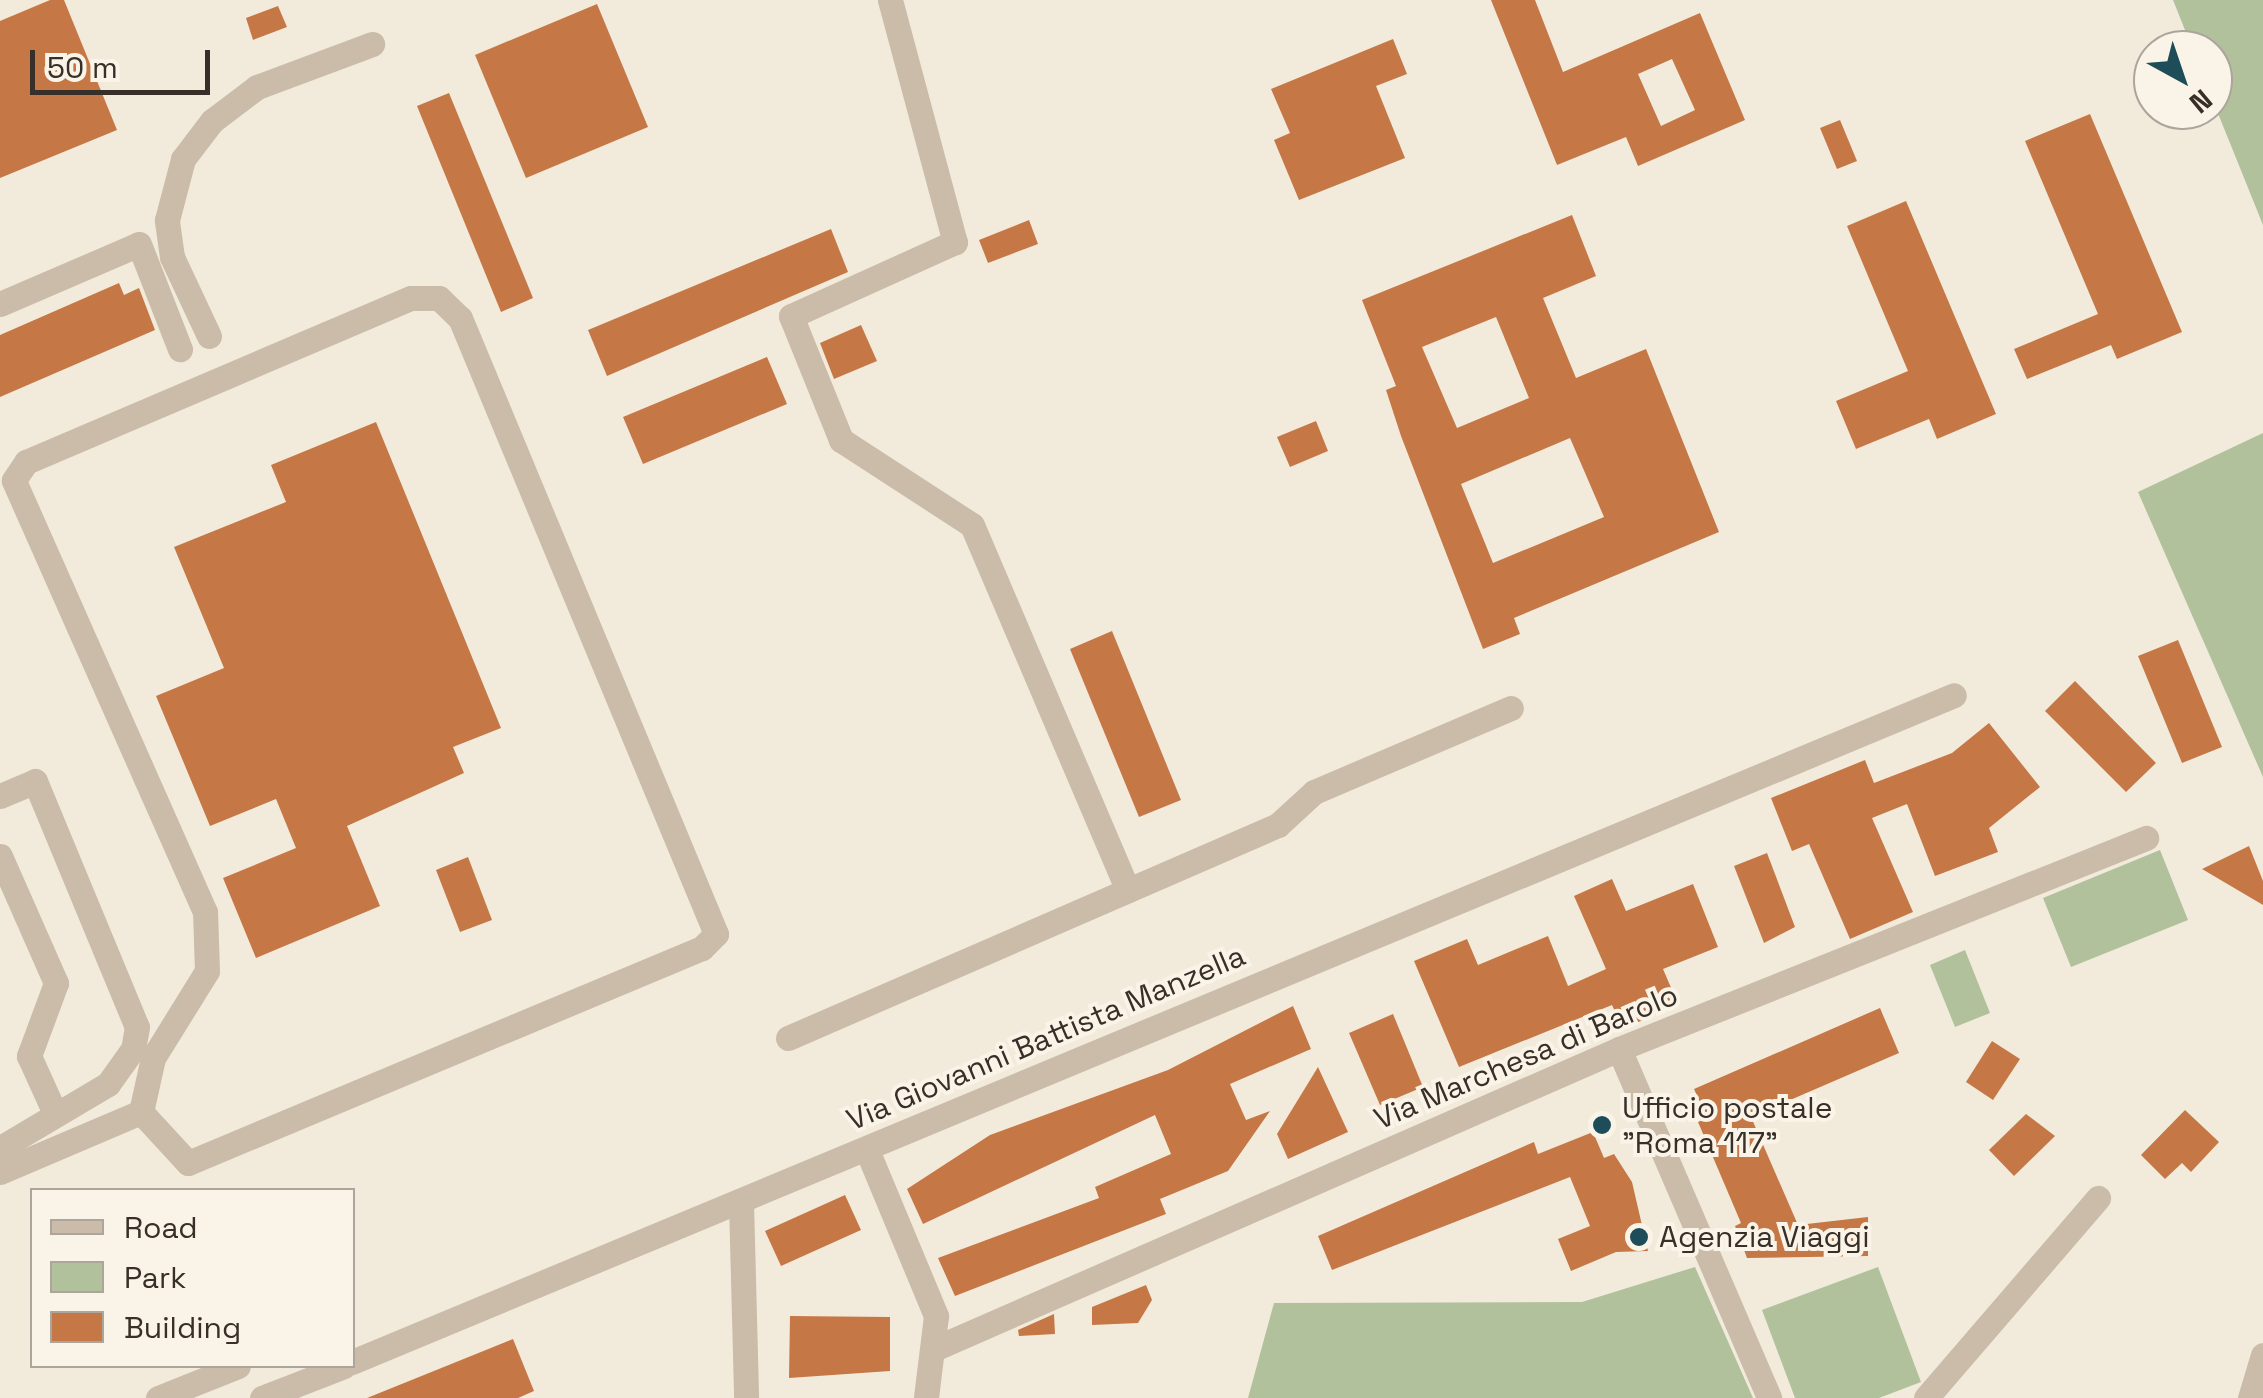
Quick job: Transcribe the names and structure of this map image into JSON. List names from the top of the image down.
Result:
{
  "streets": {
    "street": ["Via Giovanni Battista Manzella", "Via Marchesa di Barolo"]
  },
  "places": ["Ufficio postale \"Roma 117\"", "Agenzia Viaggi"],
  "legend": ["Road", "Park", "Building"],
  "scale_bar": "50 m",
  "north": "bottom right"
}
